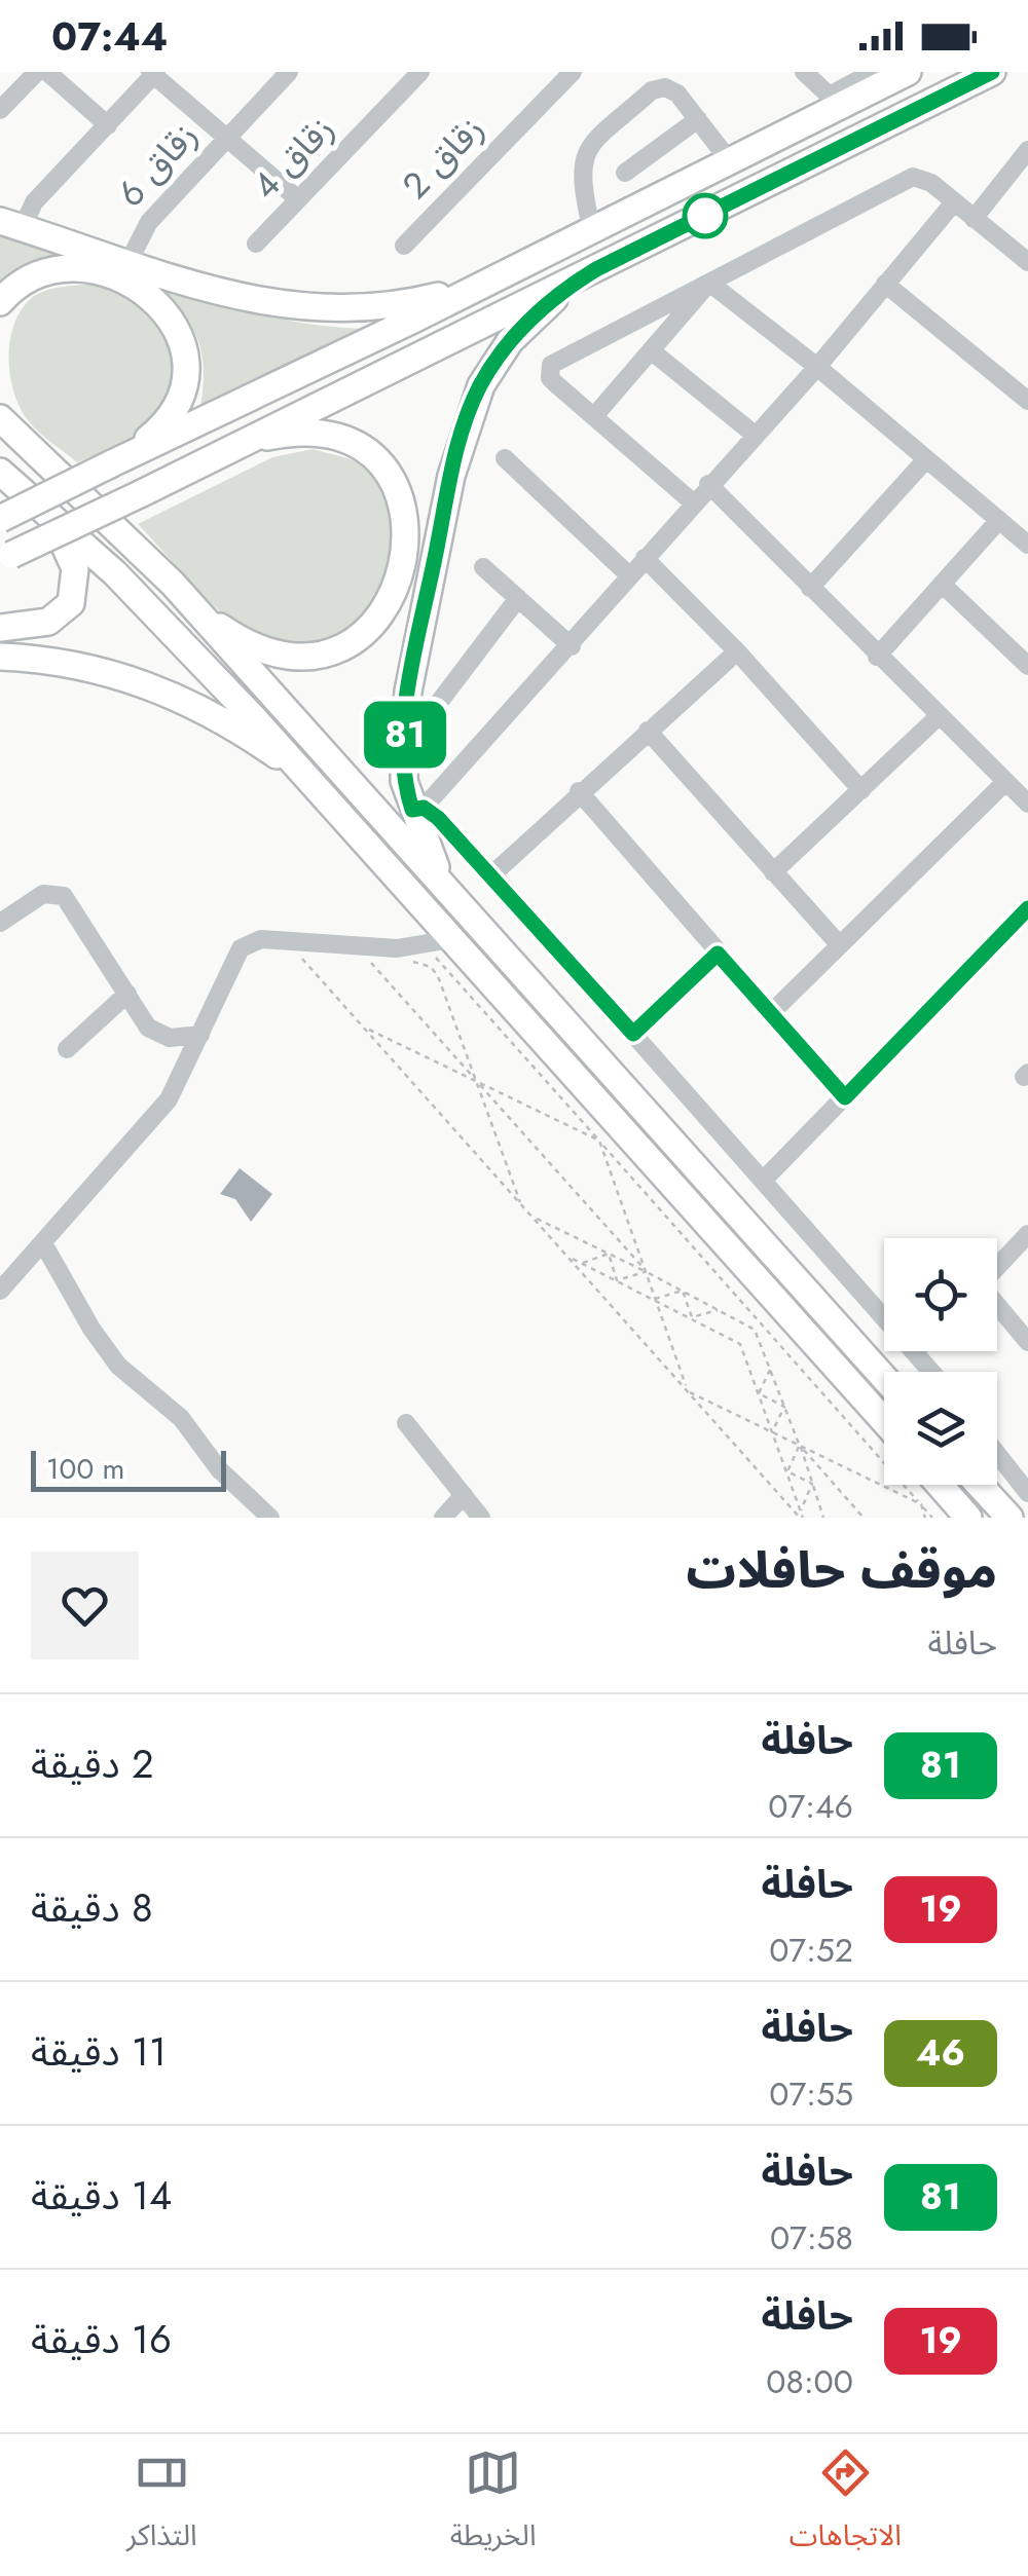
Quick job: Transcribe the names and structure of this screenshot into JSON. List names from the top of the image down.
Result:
{
  "streets": {
    "street": ["زقاق 4", "زقاق 2", "زقاق 6"]
  },
  "lines": ["bus line 81"],
  "scale_bar": "100 m",
  "page": {
    "status": "07:44",
    "on_map": "81",
    "scale": "100 m",
    "heading": ["موقف حافلات", "حافلة"],
    "list": [
      {
        "mark": "81",
        "name": "حافلة",
        "note": "07:46",
        "value": "2 دقيقة"
      },
      {
        "mark": "19",
        "name": "حافلة",
        "note": "07:52",
        "value": "8 دقيقة"
      },
      {
        "mark": "46",
        "name": "حافلة",
        "note": "07:55",
        "value": "11 دقيقة"
      },
      {
        "mark": "81",
        "name": "حافلة",
        "note": "07:58",
        "value": "14 دقيقة"
      },
      {
        "mark": "19",
        "name": "حافلة",
        "note": "08:00",
        "value": "16 دقيقة"
      }
    ],
    "tabs": ["الاتجاهات", "الخريطة", "التذاكر"]
  }
}
